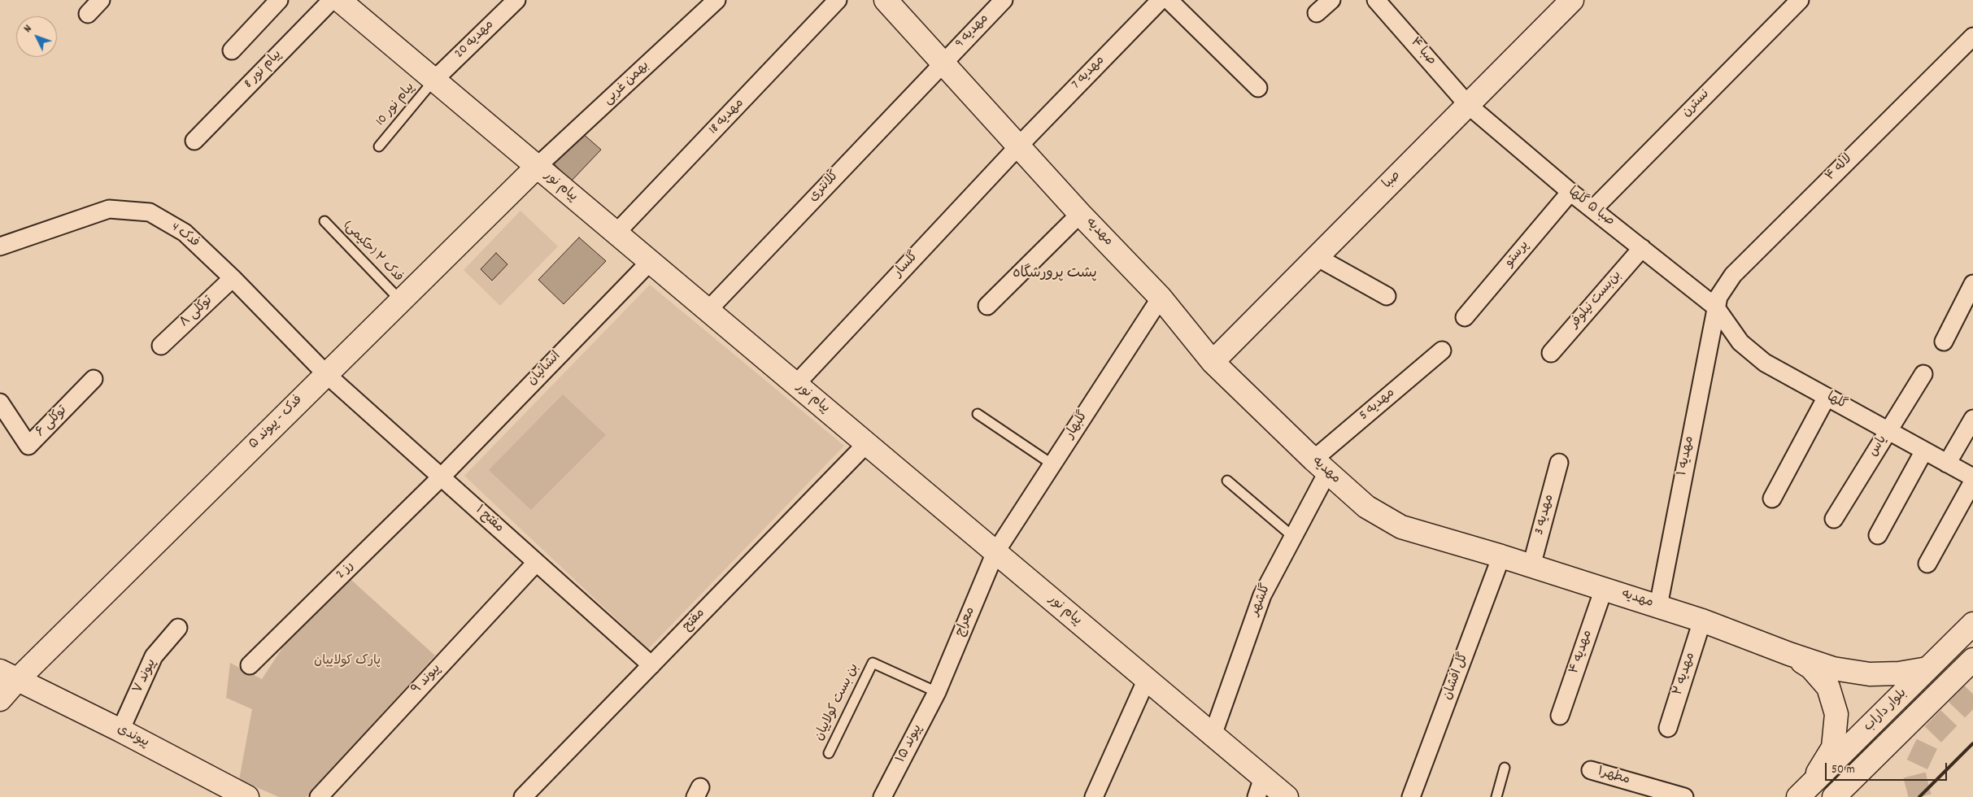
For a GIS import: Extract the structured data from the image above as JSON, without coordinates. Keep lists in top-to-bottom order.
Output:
{
  "streets": {
    "street": [
      "مهدیه 9",
      "مهدیه 20",
      "صبا ۴",
      "پیام نور 8",
      "مهدیه 7",
      "بهمن غربی",
      "نسترن",
      "مهدیه 18",
      "لاله ۴",
      "صبا",
      "پیام نور",
      "کلانتری",
      "صبا ۵ گلها",
      "مهدیه",
      "فدک 4",
      "پرستو",
      "گلسار",
      "بن‌بست نیلوفر",
      "توکلی ۸",
      "انشائیان",
      "گلها",
      "مهدیه 5",
      "توکلی ۶",
      "فدک - پیوند ۵",
      "گلبهار",
      "یاس",
      "مهدیه ۱",
      "مهدیه 3",
      "مفتح ۱",
      "رز 2",
      "گلشهر",
      "مفتح",
      "معراج",
      "مهدیه ۴",
      "مهدیه ۲",
      "پیوند ۷",
      "گل افشان",
      "پیوند ۹",
      "بلوار داراب",
      "پیوندی",
      "پیوند ۱۵",
      "مطهر۱"
    ],
    "lane": ["پیام نور 10", "فدک ۲ (حکیمی)", "بن بست کولاییان"]
  },
  "crossings": [
    ["مهدیه 9", "کلانتری"],
    ["مهدیه 9", "مهدیه"],
    ["مهدیه 20", "پیام نور 10"],
    ["مهدیه 20", "پیام نور"],
    ["صبا ۴", "صبا"],
    ["صبا ۴", "صبا ۵ گلها"],
    ["پیام نور 8", "پیام نور"],
    ["مهدیه 7", "مهدیه"],
    ["مهدیه 7", "گلسار"],
    ["بهمن غربی", "پیام نور"],
    ["بهمن غربی", "فدک - پیوند ۵"],
    ["نسترن", "صبا ۵ گلها"],
    ["پیام نور 10", "پیام نور"],
    ["مهدیه 18", "پیام نور"],
    ["لاله ۴", "صبا ۵ گلها"],
    ["لاله ۴", "گلها"],
    ["لاله ۴", "مهدیه ۱"],
    ["صبا", "صبا ۵ گلها"],
    ["صبا", "مهدیه"],
    ["پیام نور", "کلانتری"],
    ["پیام نور", "گلسار"],
    ["پیام نور", "انشائیان"],
    ["پیام نور", "فدک - پیوند ۵"],
    ["پیام نور", "گلبهار"],
    ["پیام نور", "گلشهر"],
    ["پیام نور", "مفتح"],
    ["پیام نور", "معراج"],
    ["کلانتری", "مهدیه"],
    ["صبا ۵ گلها", "پرستو"],
    ["صبا ۵ گلها", "بن‌بست نیلوفر"],
    ["صبا ۵ گلها", "گلها"],
    ["صبا ۵ گلها", "مهدیه ۱"],
    ["مهدیه", "گلسار"],
    ["مهدیه", "مهدیه 5"],
    ["مهدیه", "گلبهار"],
    ["مهدیه", "مهدیه ۱"],
    ["مهدیه", "مهدیه 3"],
    ["مهدیه", "گلشهر"],
    ["مهدیه", "مهدیه ۴"],
    ["مهدیه", "مهدیه ۲"],
    ["مهدیه", "گل افشان"],
    ["مهدیه", "بلوار داراب"],
    ["فدک 4", "توکلی ۸"],
    ["فدک 4", "فدک - پیوند ۵"],
    ["فدک 4", "مفتح ۱"],
    ["فدک ۲ (حکیمی)", "فدک - پیوند ۵"],
    ["انشائیان", "مفتح ۱"],
    ["انشائیان", "رز 2"],
    ["گلها", "یاس"],
    ["گلها", "مهدیه ۱"],
    ["مهدیه 5", "گلشهر"],
    ["فدک - پیوند ۵", "مفتح ۱"],
    ["فدک - پیوند ۵", "پیوندی"],
    ["گلبهار", "معراج"],
    ["مفتح ۱", "رز 2"],
    ["مفتح ۱", "مفتح"],
    ["مفتح ۱", "پیوند ۹"],
    ["معراج", "بن بست کولاییان"],
    ["معراج", "پیوند ۱۵"],
    ["پیوند ۷", "پیوندی"],
    ["بن بست کولاییان", "پیوند ۱۵"]
  ],
  "districts": ["پشت پرورشگاه"],
  "parks": ["پارک کولاییان"],
  "scale_bar": "50 m",
  "north": "top left"
}
